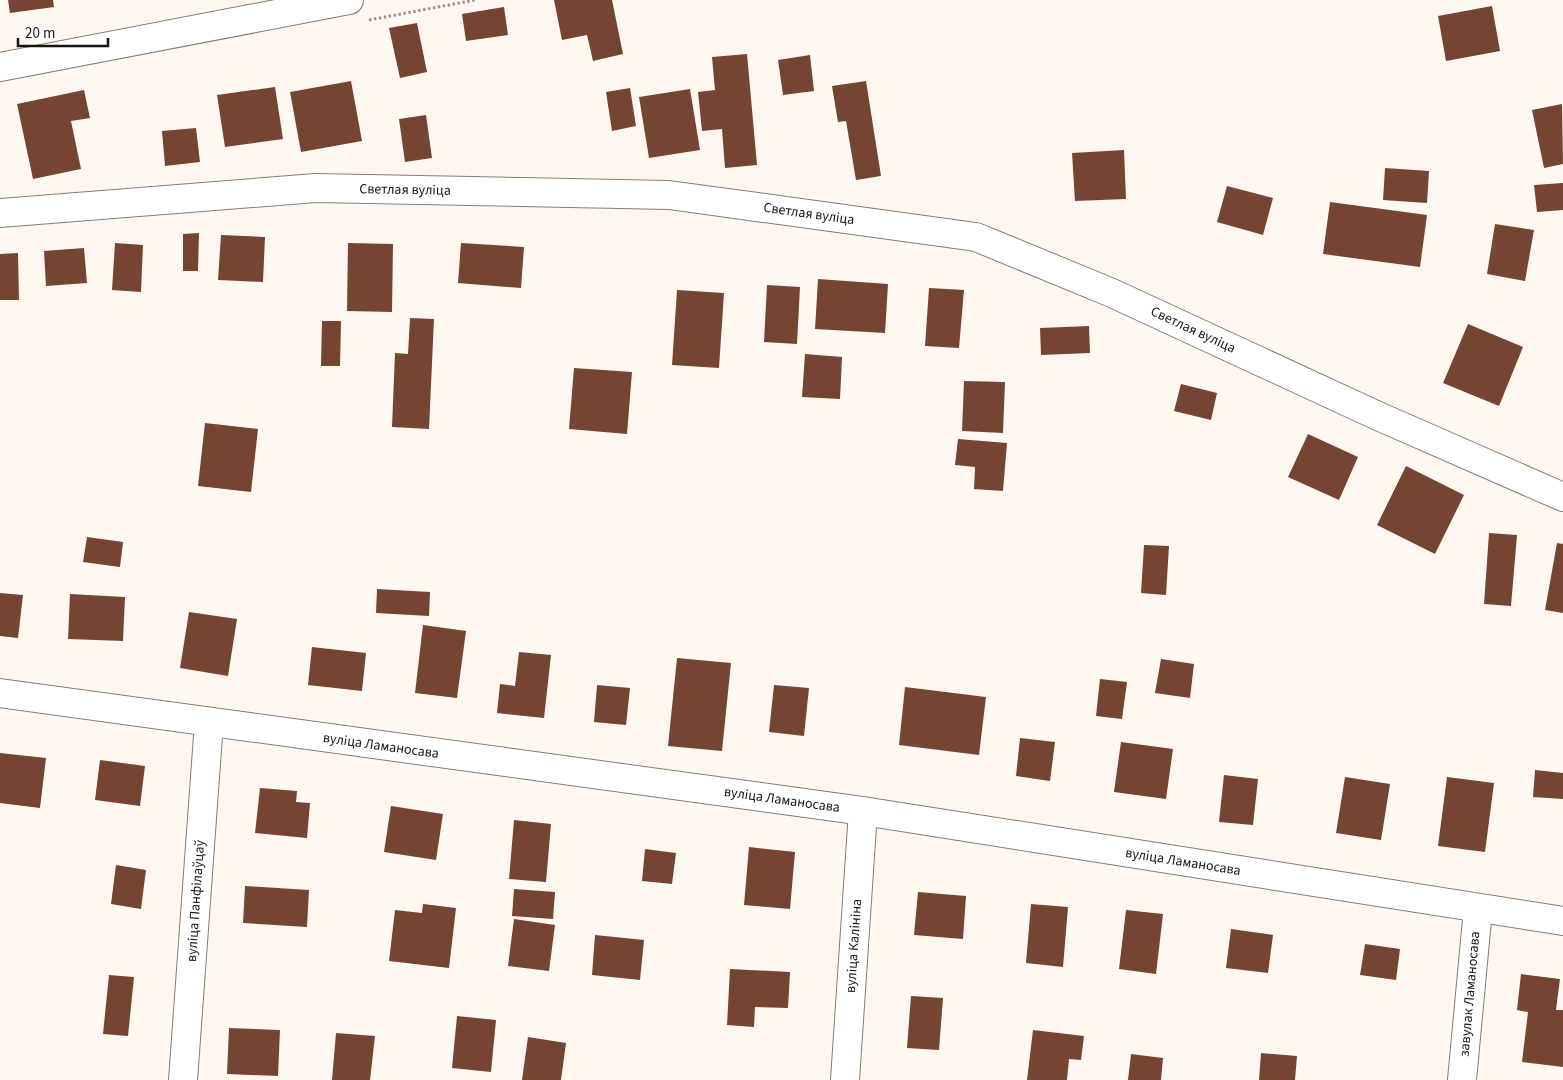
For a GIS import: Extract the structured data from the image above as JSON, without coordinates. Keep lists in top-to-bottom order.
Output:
{
  "streets": {
    "street": [
      "Светлая вуліца",
      "вуліца Ламаносава",
      "вуліца Панфілаўцаў",
      "вуліца Калініна",
      "завулак Ламаносава"
    ]
  },
  "crossings": [
    ["вуліца Ламаносава", "вуліца Панфілаўцаў"],
    ["вуліца Ламаносава", "вуліца Калініна"],
    ["вуліца Ламаносава", "завулак Ламаносава"]
  ],
  "scale_bar": "20 m"
}
